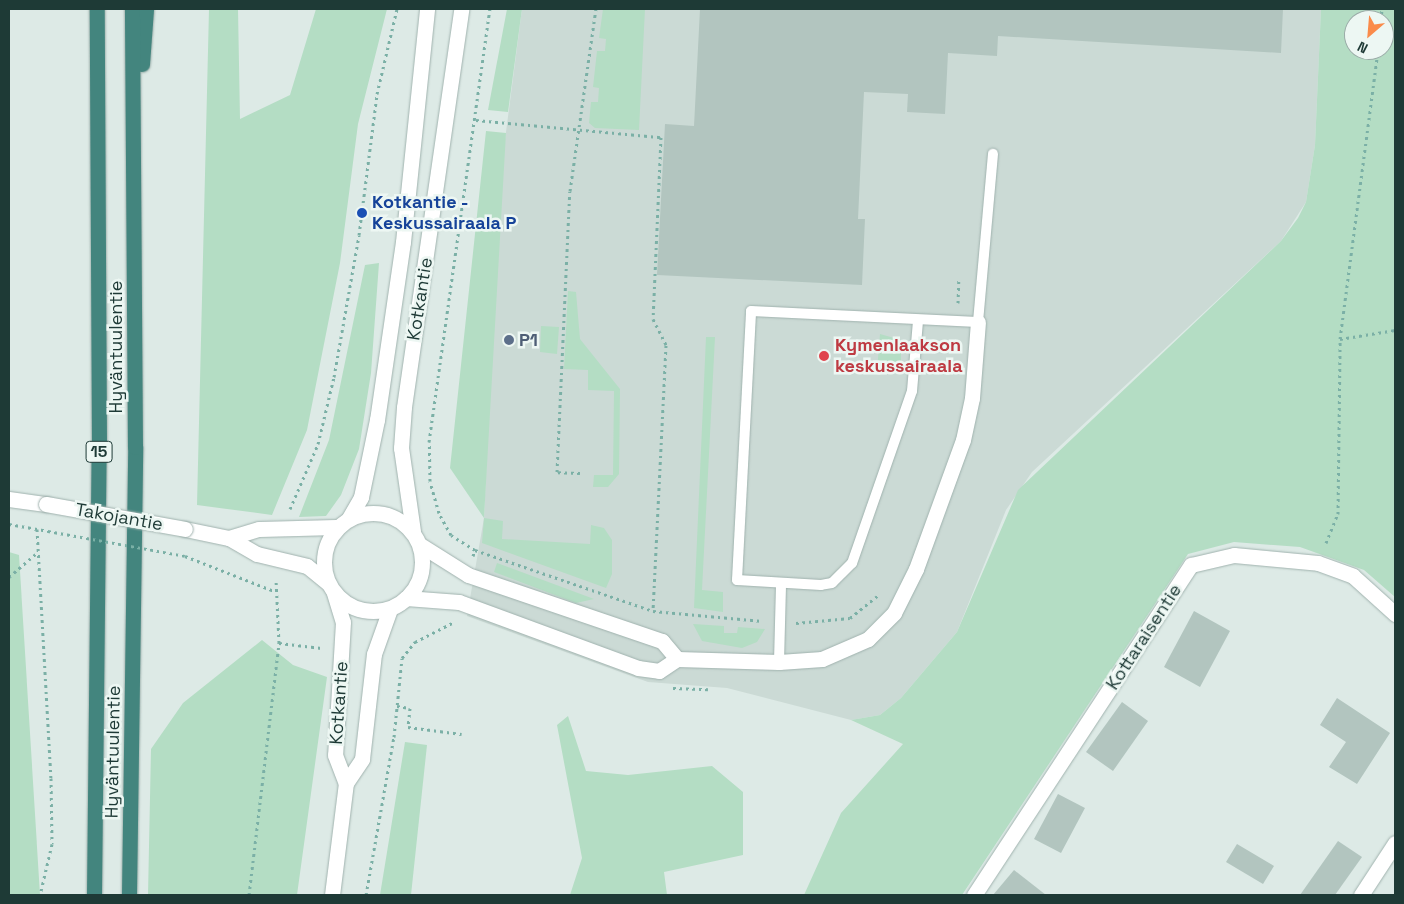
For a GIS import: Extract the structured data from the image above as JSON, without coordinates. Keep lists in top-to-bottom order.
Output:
{
  "streets": {
    "highway": ["Hyväntuulentie", "15"],
    "street": ["Kotkantie", "Takojantie", "Kottaraisentie"]
  },
  "crossings": [
    ["Kotkantie", "Takojantie"]
  ],
  "places": ["Kotkantie - Keskussairaala P", "P1", "Kymenlaakson keskussairaala"],
  "north": "bottom left"
}
